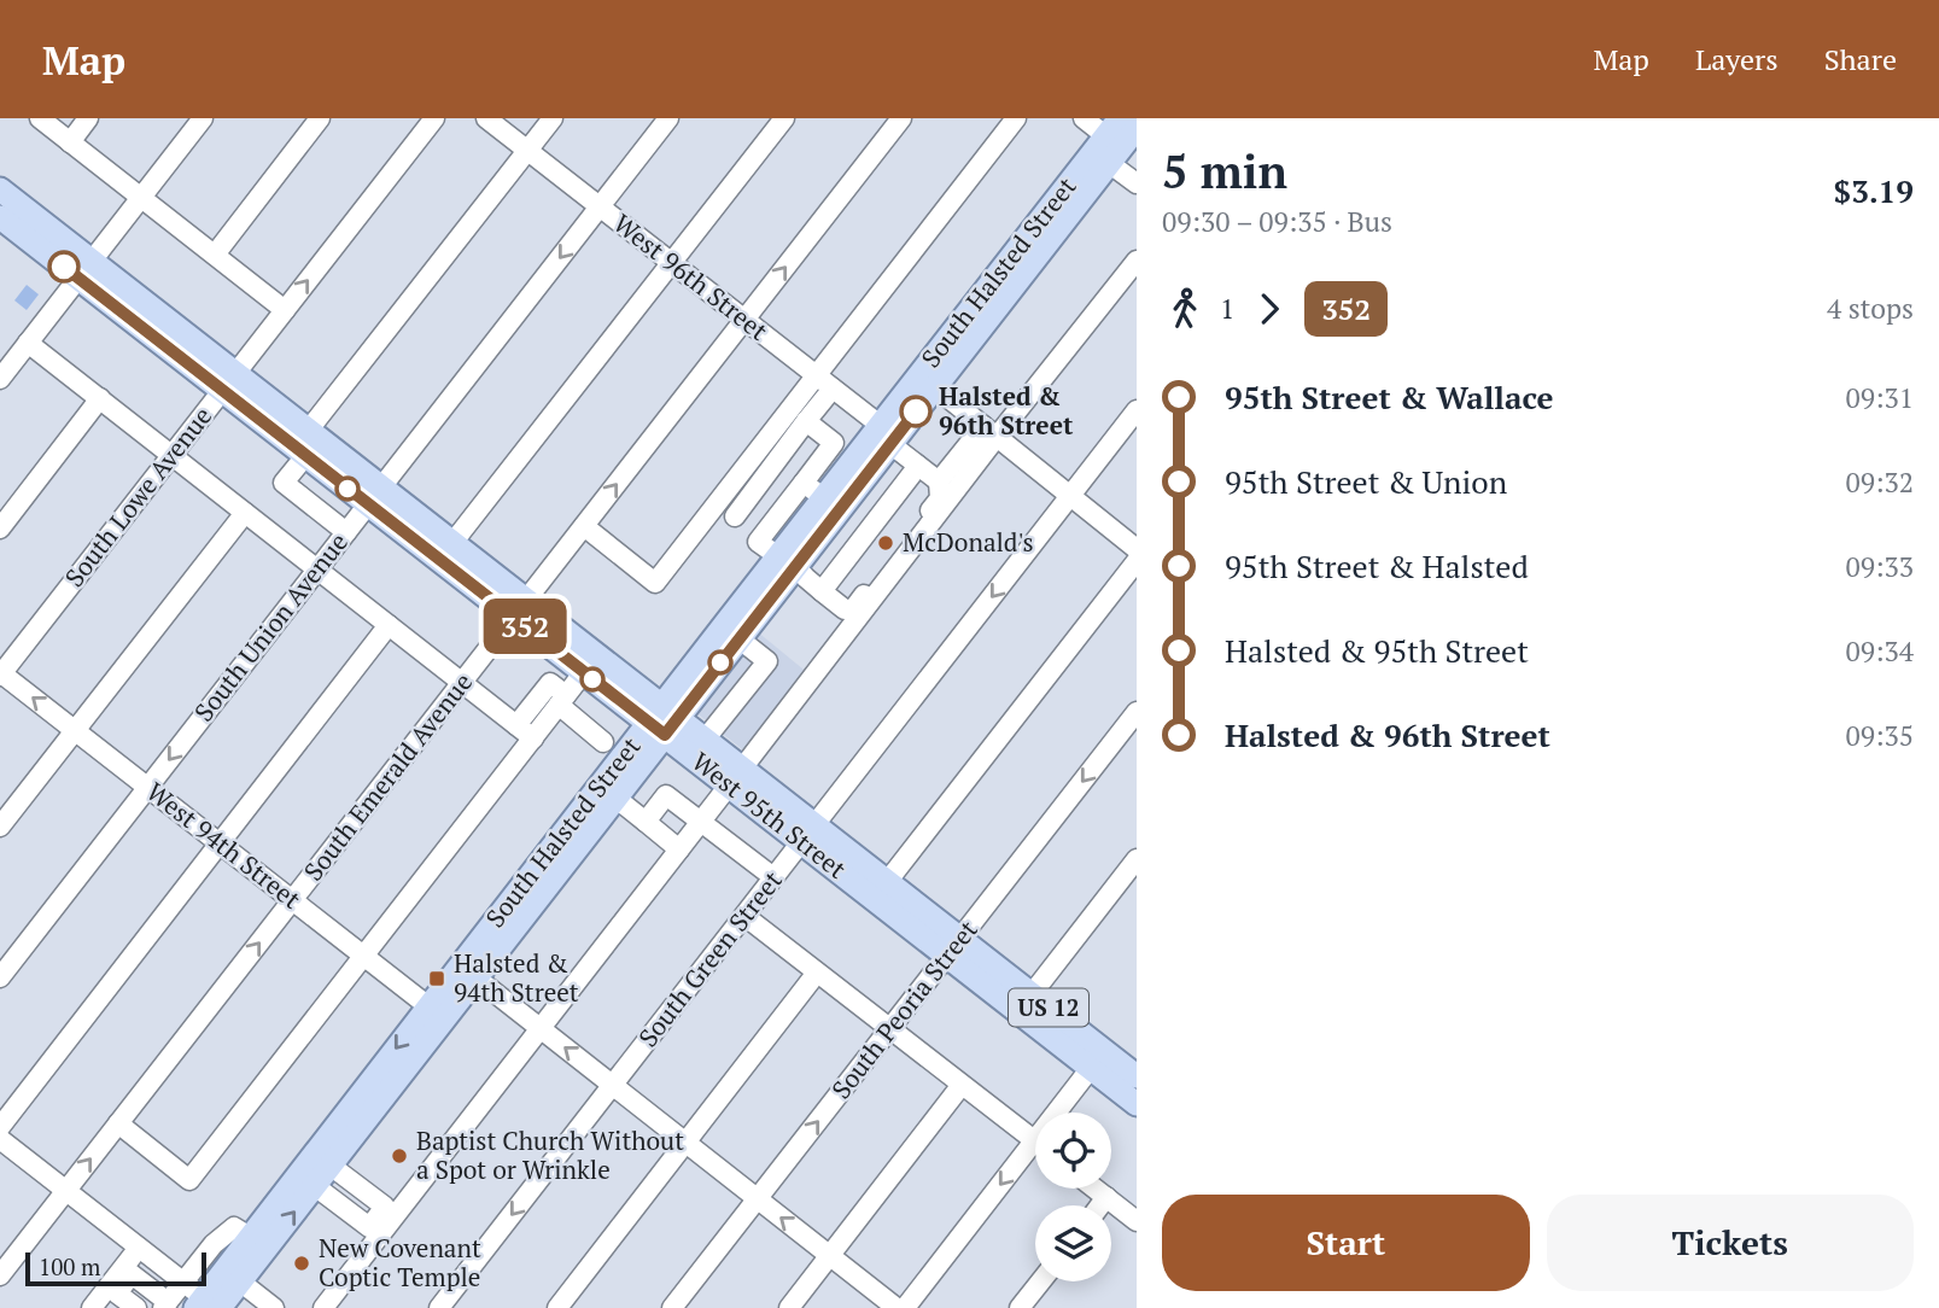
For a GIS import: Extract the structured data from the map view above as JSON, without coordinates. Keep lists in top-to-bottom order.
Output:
{
  "streets": {
    "main road": ["South Halsted Street", "West 95th Street", "US 12"],
    "street": [
      "West 96th Street",
      "South Lowe Avenue",
      "South Union Avenue",
      "South Emerald Avenue",
      "West 94th Street",
      "South Green Street",
      "South Peoria Street"
    ]
  },
  "crossings": [
    ["South Halsted Street", "West 96th Street"],
    ["South Halsted Street", "West 95th Street"],
    ["South Halsted Street", "West 94th Street"],
    ["West 96th Street", "South Union Avenue"],
    ["West 96th Street", "South Emerald Avenue"],
    ["South Lowe Avenue", "West 95th Street"],
    ["South Lowe Avenue", "West 94th Street"],
    ["South Union Avenue", "West 95th Street"],
    ["South Union Avenue", "West 94th Street"],
    ["South Emerald Avenue", "West 95th Street"],
    ["South Emerald Avenue", "West 94th Street"],
    ["West 95th Street", "South Green Street"],
    ["West 95th Street", "South Peoria Street"]
  ],
  "places": {
    "other": [
      "Halsted & 96th Street",
      "McDonald's",
      "Baptist Church Without a Spot or Wrinkle",
      "New Covenant Coptic Temple"
    ],
    "transit": ["Halsted & 94th Street"]
  },
  "lines": ["bus line 352"],
  "scale_bar": "100 m",
  "page": {
    "header": "Map",
    "nav": ["Map", "Layers", "Share"],
    "on_map": "352",
    "heading": ["5 min", "09:30 – 09:35 · Bus", "$3.19"],
    "legs": ["1", "352", "4 stops"],
    "list": [
      {
        "name": "95th Street & Wallace",
        "value": "09:31"
      },
      {
        "name": "95th Street & Union",
        "value": "09:32"
      },
      {
        "name": "95th Street & Halsted",
        "value": "09:33"
      },
      {
        "name": "Halsted & 95th Street",
        "value": "09:34"
      },
      {
        "name": "Halsted & 96th Street",
        "value": "09:35"
      }
    ],
    "buttons": ["Start", "Tickets"],
    "scale": "100 m"
  }
}
